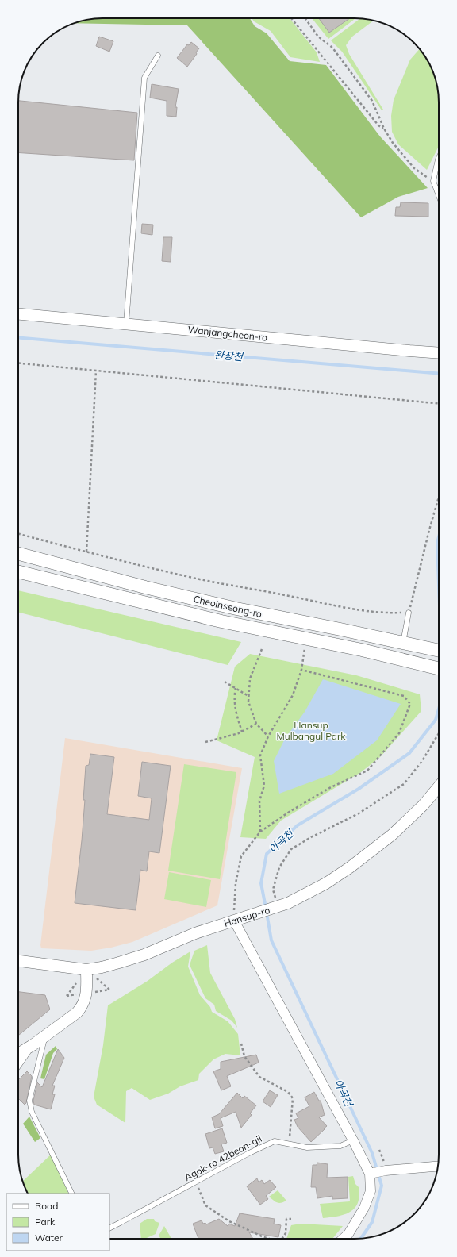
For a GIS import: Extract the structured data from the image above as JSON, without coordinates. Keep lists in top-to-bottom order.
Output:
{
  "streets": {
    "main road": ["Cheoinseong-ro"],
    "street": ["Wanjangcheon-ro", "Hansup-ro"],
    "lane": ["Agok-ro 42beon-gil"]
  },
  "water": ["완장천", "아곡천"],
  "parks": ["Hansup Mulbangul Park"],
  "legend": ["Road", "Park", "Water"]
}
